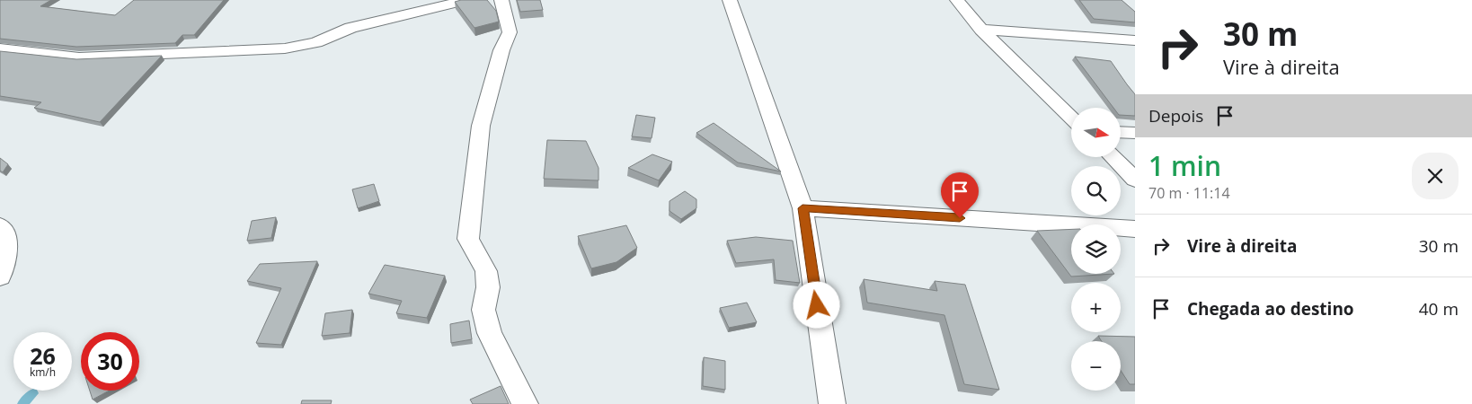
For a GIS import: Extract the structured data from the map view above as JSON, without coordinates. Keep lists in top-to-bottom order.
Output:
{
  "north": "right",
  "page": {
    "turn": ["30 m", "Vire à direita"],
    "then": "Depois",
    "map_buttons": ["+", "−"],
    "heading": ["1 min", "70 m · 11:14"],
    "list": [
      {
        "name": "Vire à direita",
        "value": "30 m"
      },
      {
        "name": "Chegada ao destino",
        "value": "40 m"
      }
    ],
    "speed": "26 km/h",
    "limit": "30"
  }
}
